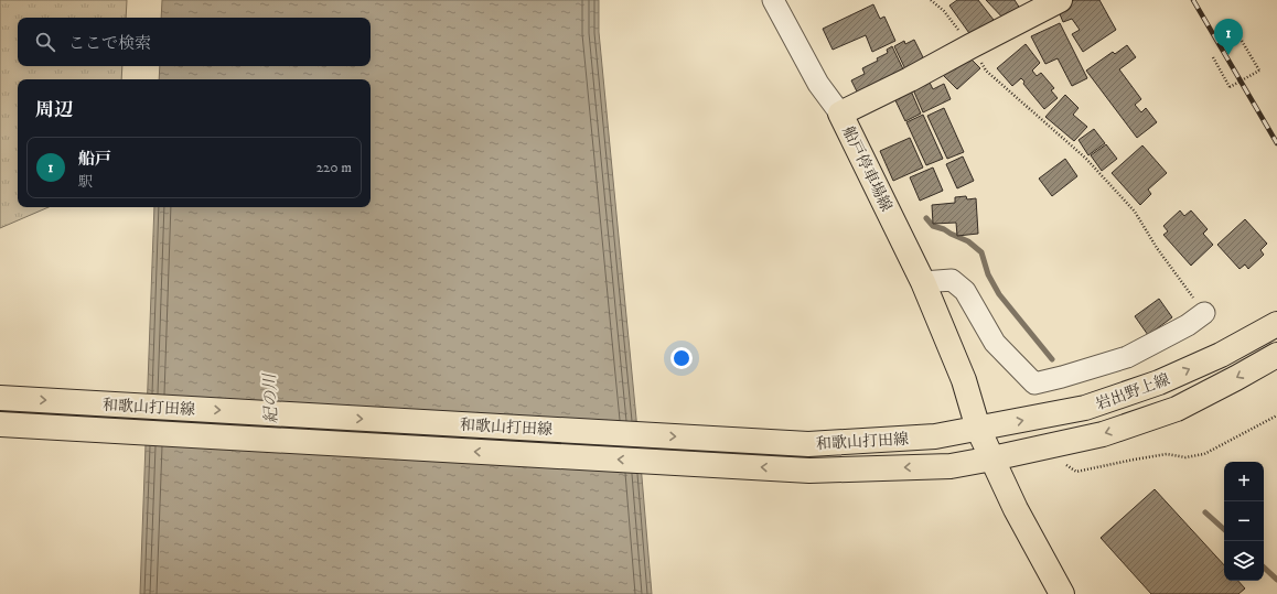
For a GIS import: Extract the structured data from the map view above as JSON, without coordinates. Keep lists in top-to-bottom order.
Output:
{
  "streets": {
    "main road": ["船戸停車場線", "岩出野上線", "和歌山打田線"]
  },
  "crossings": [
    ["船戸停車場線", "岩出野上線"],
    ["船戸停車場線", "和歌山打田線"],
    ["岩出野上線", "和歌山打田線"]
  ],
  "water": ["紀の川"],
  "page": {
    "search": "ここで検索",
    "pins": "1",
    "heading": "周辺",
    "list": [
      {
        "mark": "1",
        "name": "船戸",
        "note": "駅",
        "value": "220 m"
      }
    ],
    "map_buttons": ["+", "−"]
  }
}
